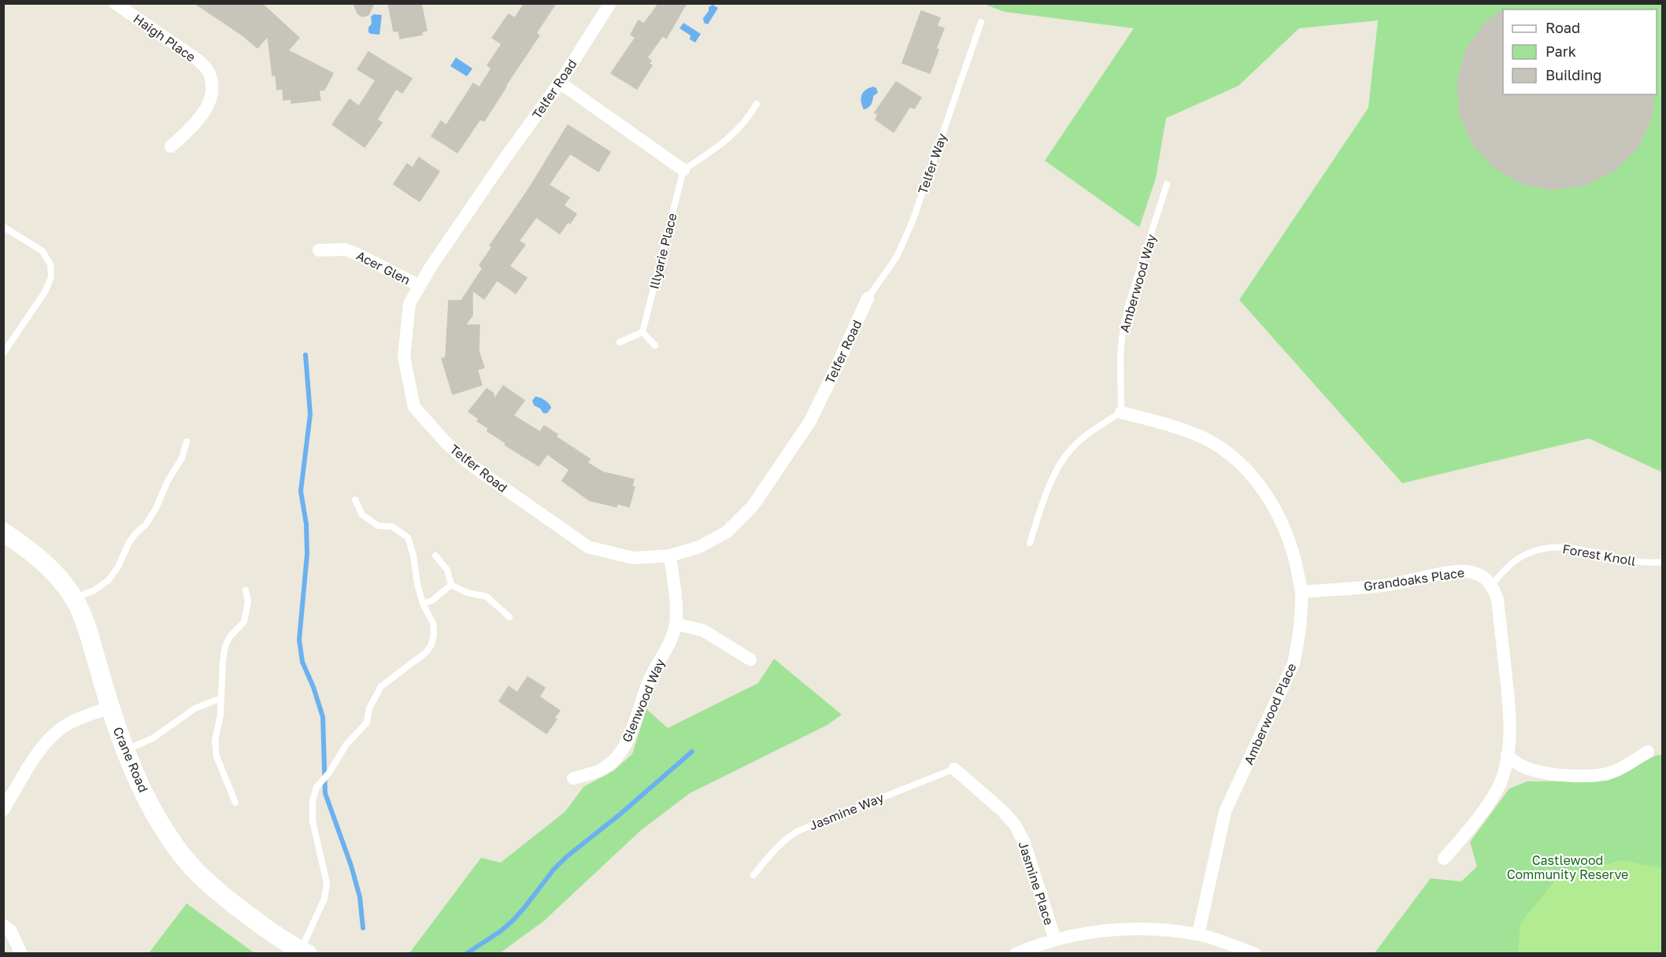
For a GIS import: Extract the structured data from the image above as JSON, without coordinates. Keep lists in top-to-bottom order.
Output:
{
  "streets": {
    "street": [
      "Haigh Place",
      "Telfer Road",
      "Acer Glen",
      "Grandoaks Place",
      "Glenwood Way",
      "Amberwood Place",
      "Crane Road",
      "Jasmine Place"
    ],
    "lane": [
      "Telfer Way",
      "Illyarie Place",
      "Amberwood Way",
      "Forest Knoll",
      "Jasmine Way"
    ]
  },
  "crossings": [
    ["Telfer Road", "Telfer Way"],
    ["Telfer Road", "Acer Glen"],
    ["Telfer Road", "Glenwood Way"],
    ["Amberwood Way", "Amberwood Place"],
    ["Forest Knoll", "Grandoaks Place"],
    ["Grandoaks Place", "Amberwood Place"],
    ["Jasmine Way", "Jasmine Place"]
  ],
  "parks": ["Castlewood Community Reserve"],
  "legend": ["Road", "Park", "Building"]
}
